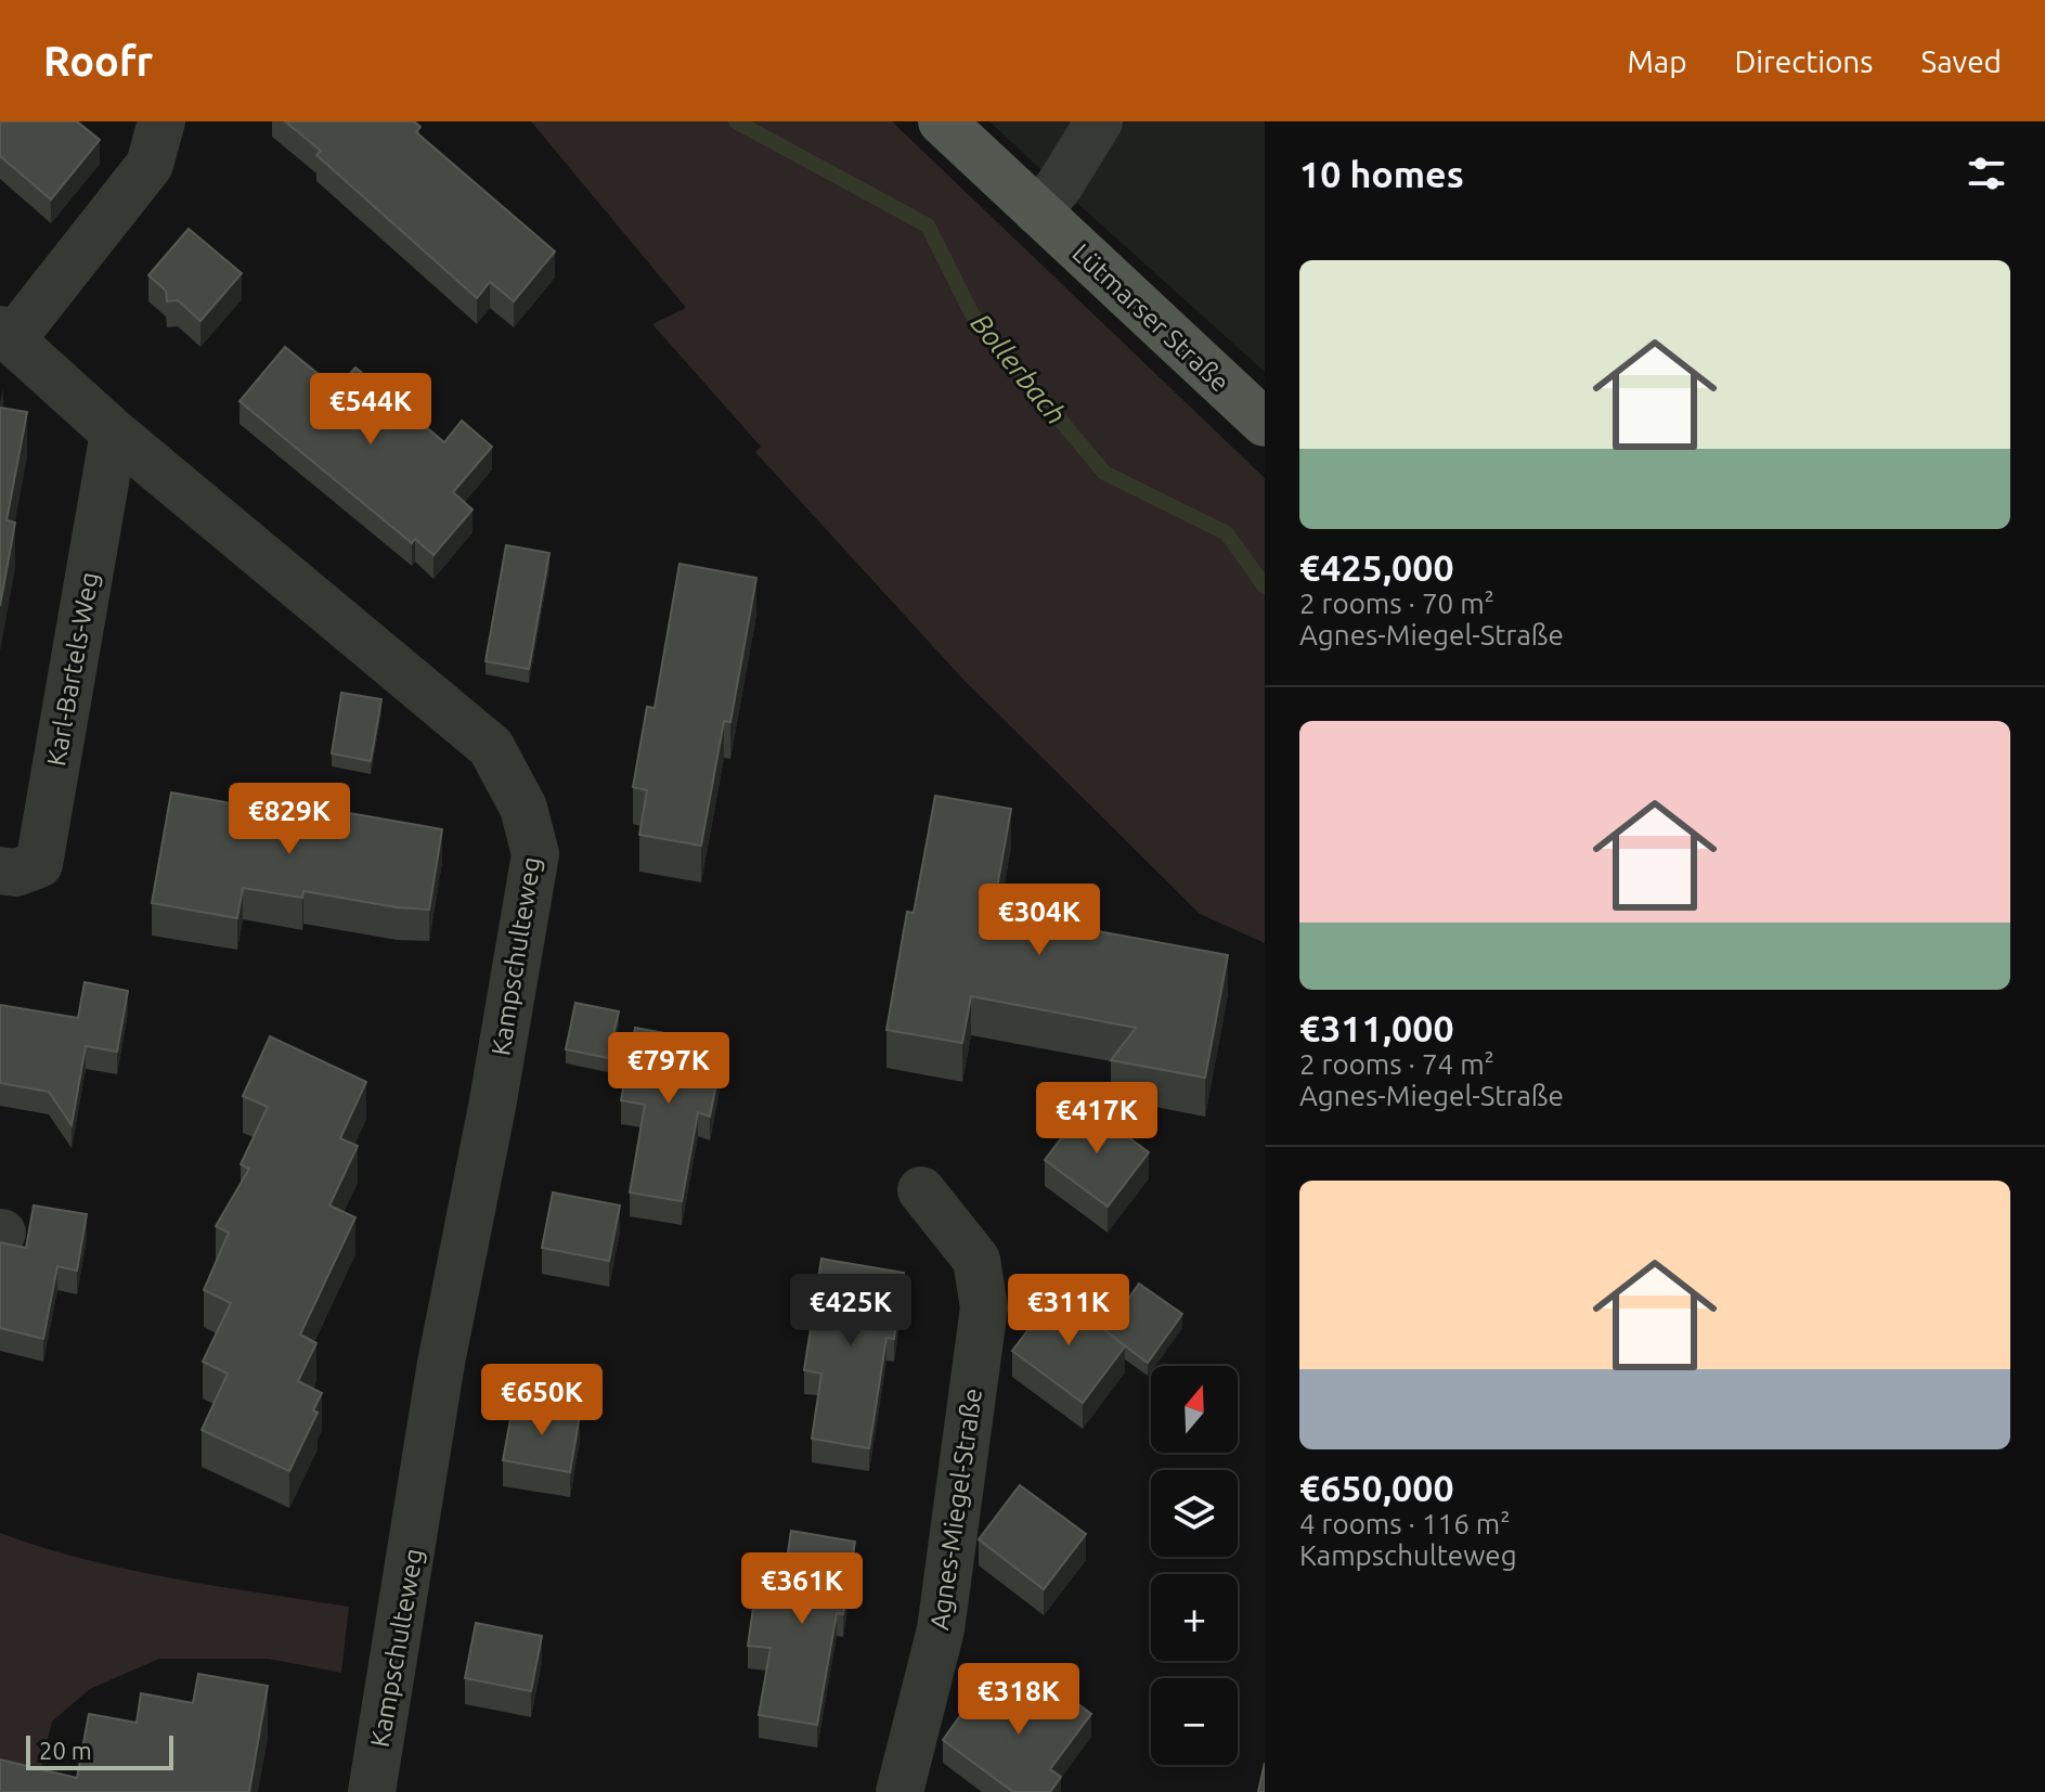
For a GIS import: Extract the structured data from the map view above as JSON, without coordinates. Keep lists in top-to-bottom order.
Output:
{
  "streets": {
    "main road": ["Lütmarser Straße"],
    "street": ["Karl-Bartels-Weg", "Kampschulteweg", "Agnes-Miegel-Straße"]
  },
  "crossings": [
    ["Karl-Bartels-Weg", "Kampschulteweg"]
  ],
  "water": ["Bollerbach"],
  "scale_bar": "20 m",
  "north": "top",
  "page": {
    "header": "Roofr",
    "nav": ["Map", "Directions", "Saved"],
    "heading": "10 homes",
    "list": [
      {
        "name": "€425,000",
        "note": "2 rooms · 70 m² · Agnes-Miegel-Straße"
      },
      {
        "name": "€311,000",
        "note": "2 rooms · 74 m² · Agnes-Miegel-Straße"
      },
      {
        "name": "€650,000",
        "note": "4 rooms · 116 m² · Kampschulteweg"
      }
    ],
    "price": [
      "€544K",
      "€829K",
      "€304K",
      "€797K",
      "€417K",
      "€425K",
      "€311K",
      "€650K",
      "€361K",
      "€318K"
    ],
    "map_buttons": ["+", "−"],
    "scale": "20 m"
  }
}
